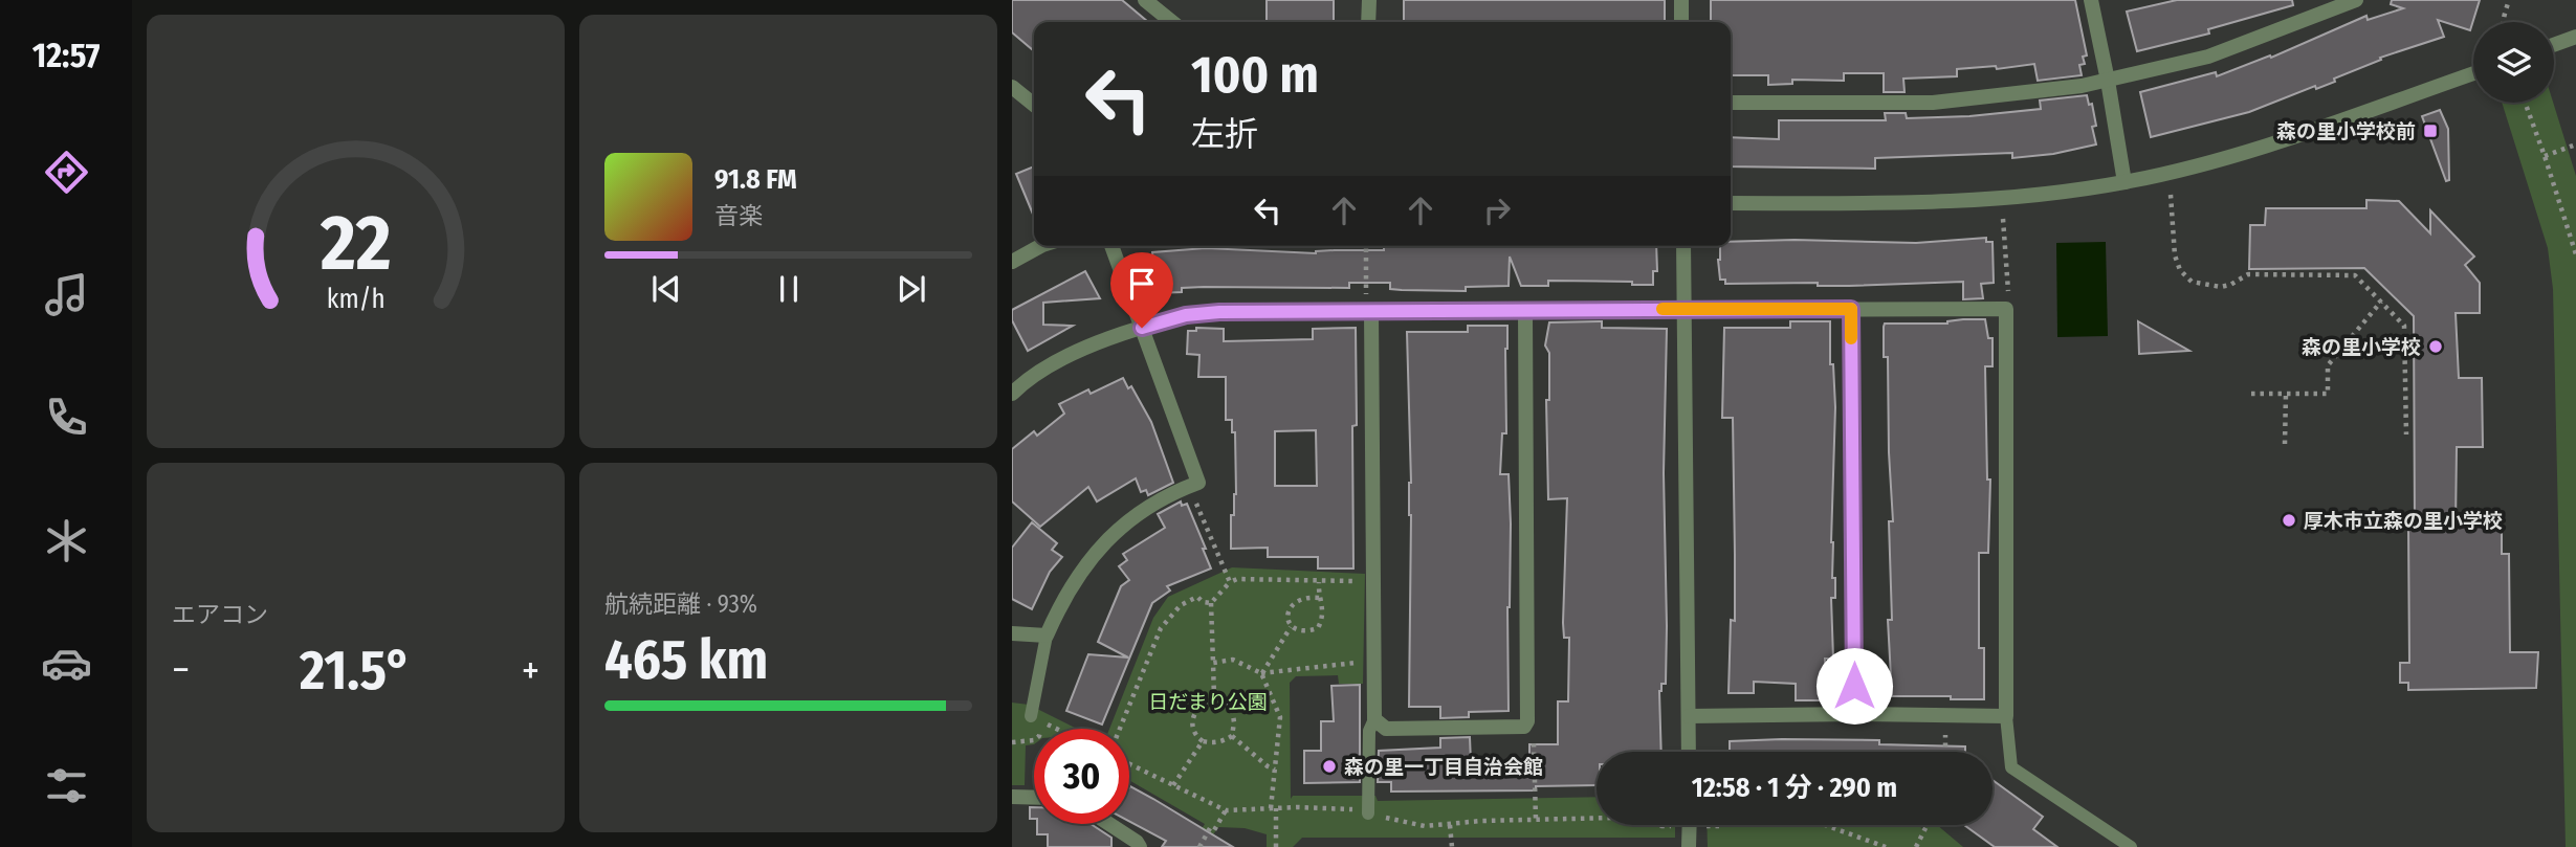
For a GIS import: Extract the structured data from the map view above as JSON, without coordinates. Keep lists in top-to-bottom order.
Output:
{
  "parks": ["日だまり公園"],
  "places": {
    "transit": ["森の里小学校前"],
    "other": ["森の里小学校", "厚木市立森の里小学校", "森の里一丁目自治会館"]
  },
  "page": {
    "tabs": "12:57",
    "turn": ["100 m", "左折"],
    "song": ["91.8 FM", "音楽"],
    "tile": [
      "エアコン",
      ["航続距離 · 93%", "465 km"]
    ],
    "heat": ["−", "21.5°", "+"],
    "limit": "30",
    "trip": "12:58 · 1 分 · 290 m",
    "gauge": ["22", "km/h"]
  }
}
